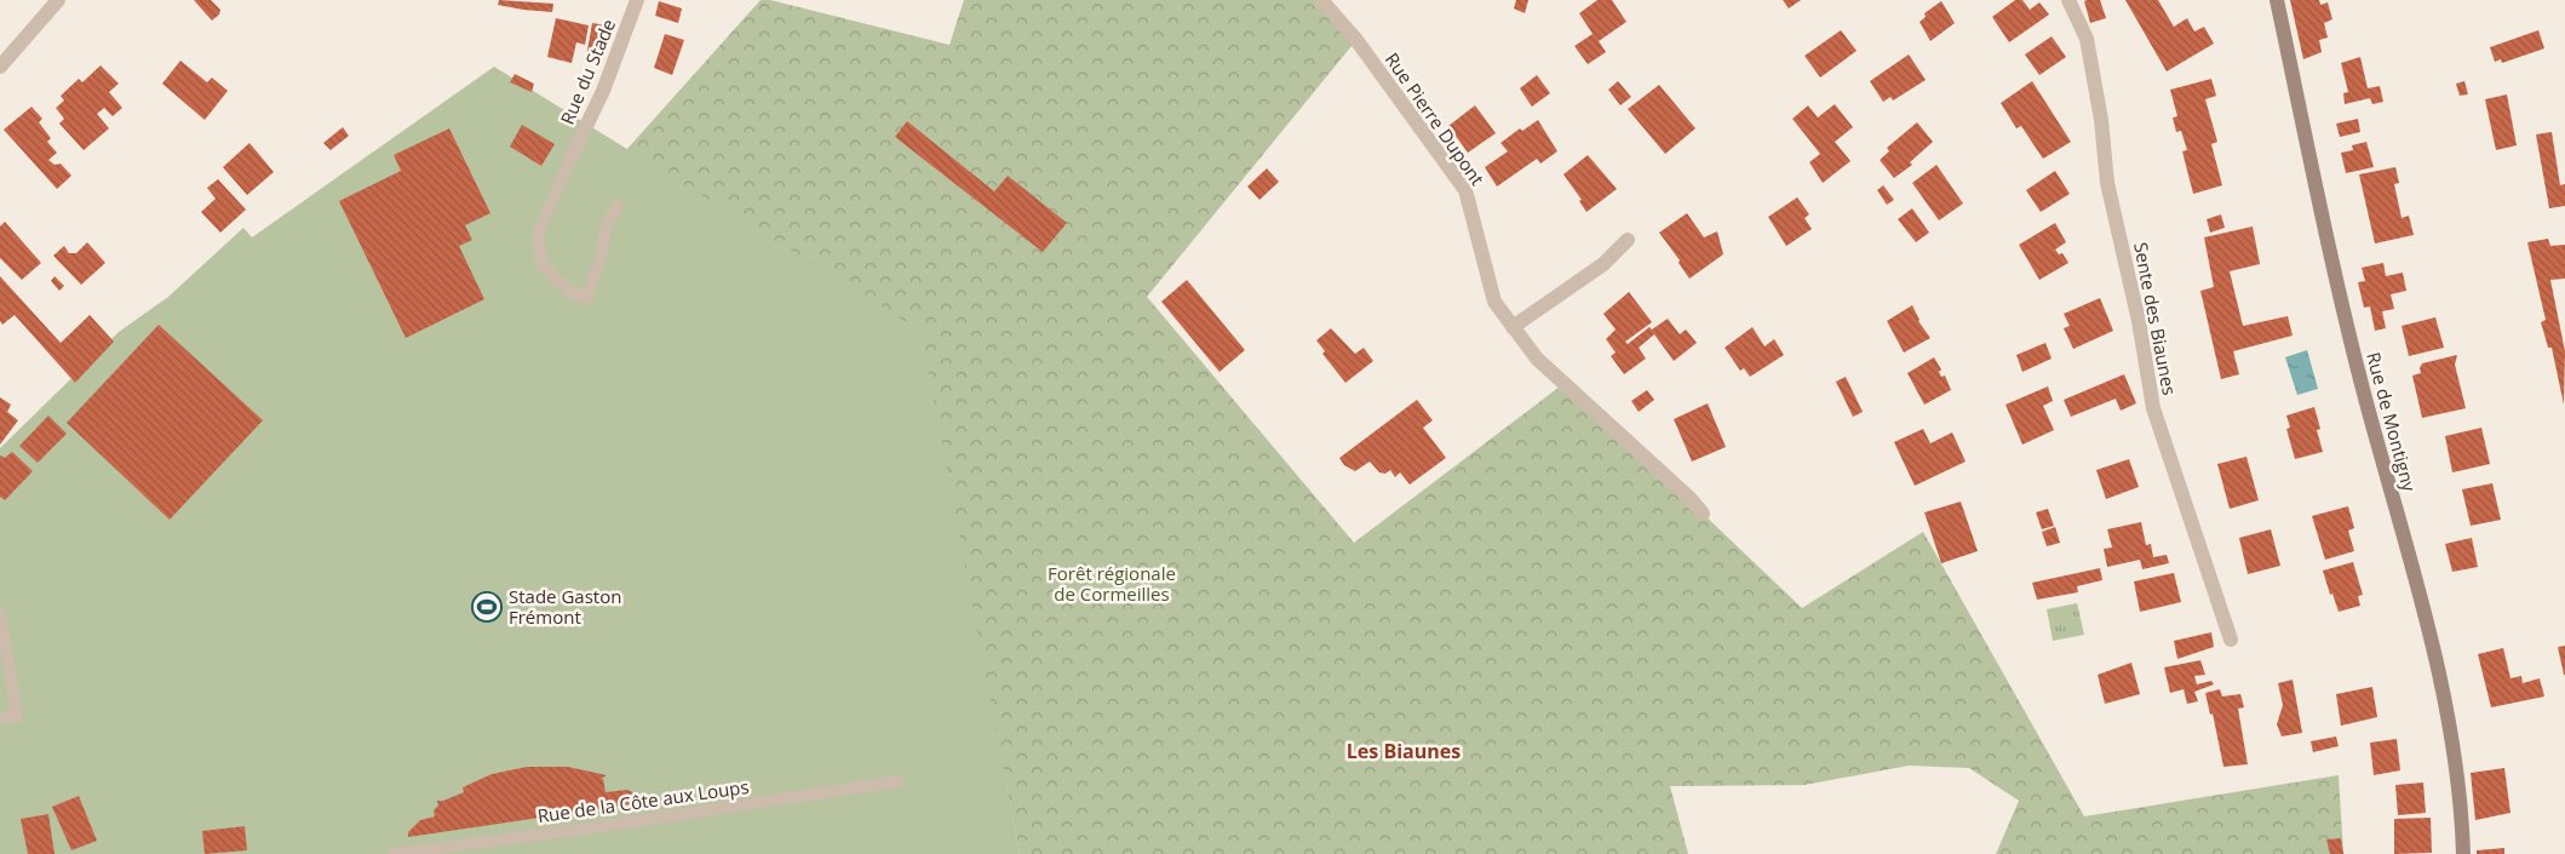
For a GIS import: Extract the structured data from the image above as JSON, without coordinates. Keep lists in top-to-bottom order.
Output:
{
  "streets": {
    "street": [
      "Rue du Stade",
      "Rue Pierre Dupont",
      "Sente des Biaunes",
      "Rue de Montigny"
    ],
    "lane": ["Rue de la Côte aux Loups"]
  },
  "districts": ["Les Biaunes"],
  "parks": ["Forêt régionale de Cormeilles"],
  "places": {
    "sports": ["Stade Gaston Frémont"]
  }
}
